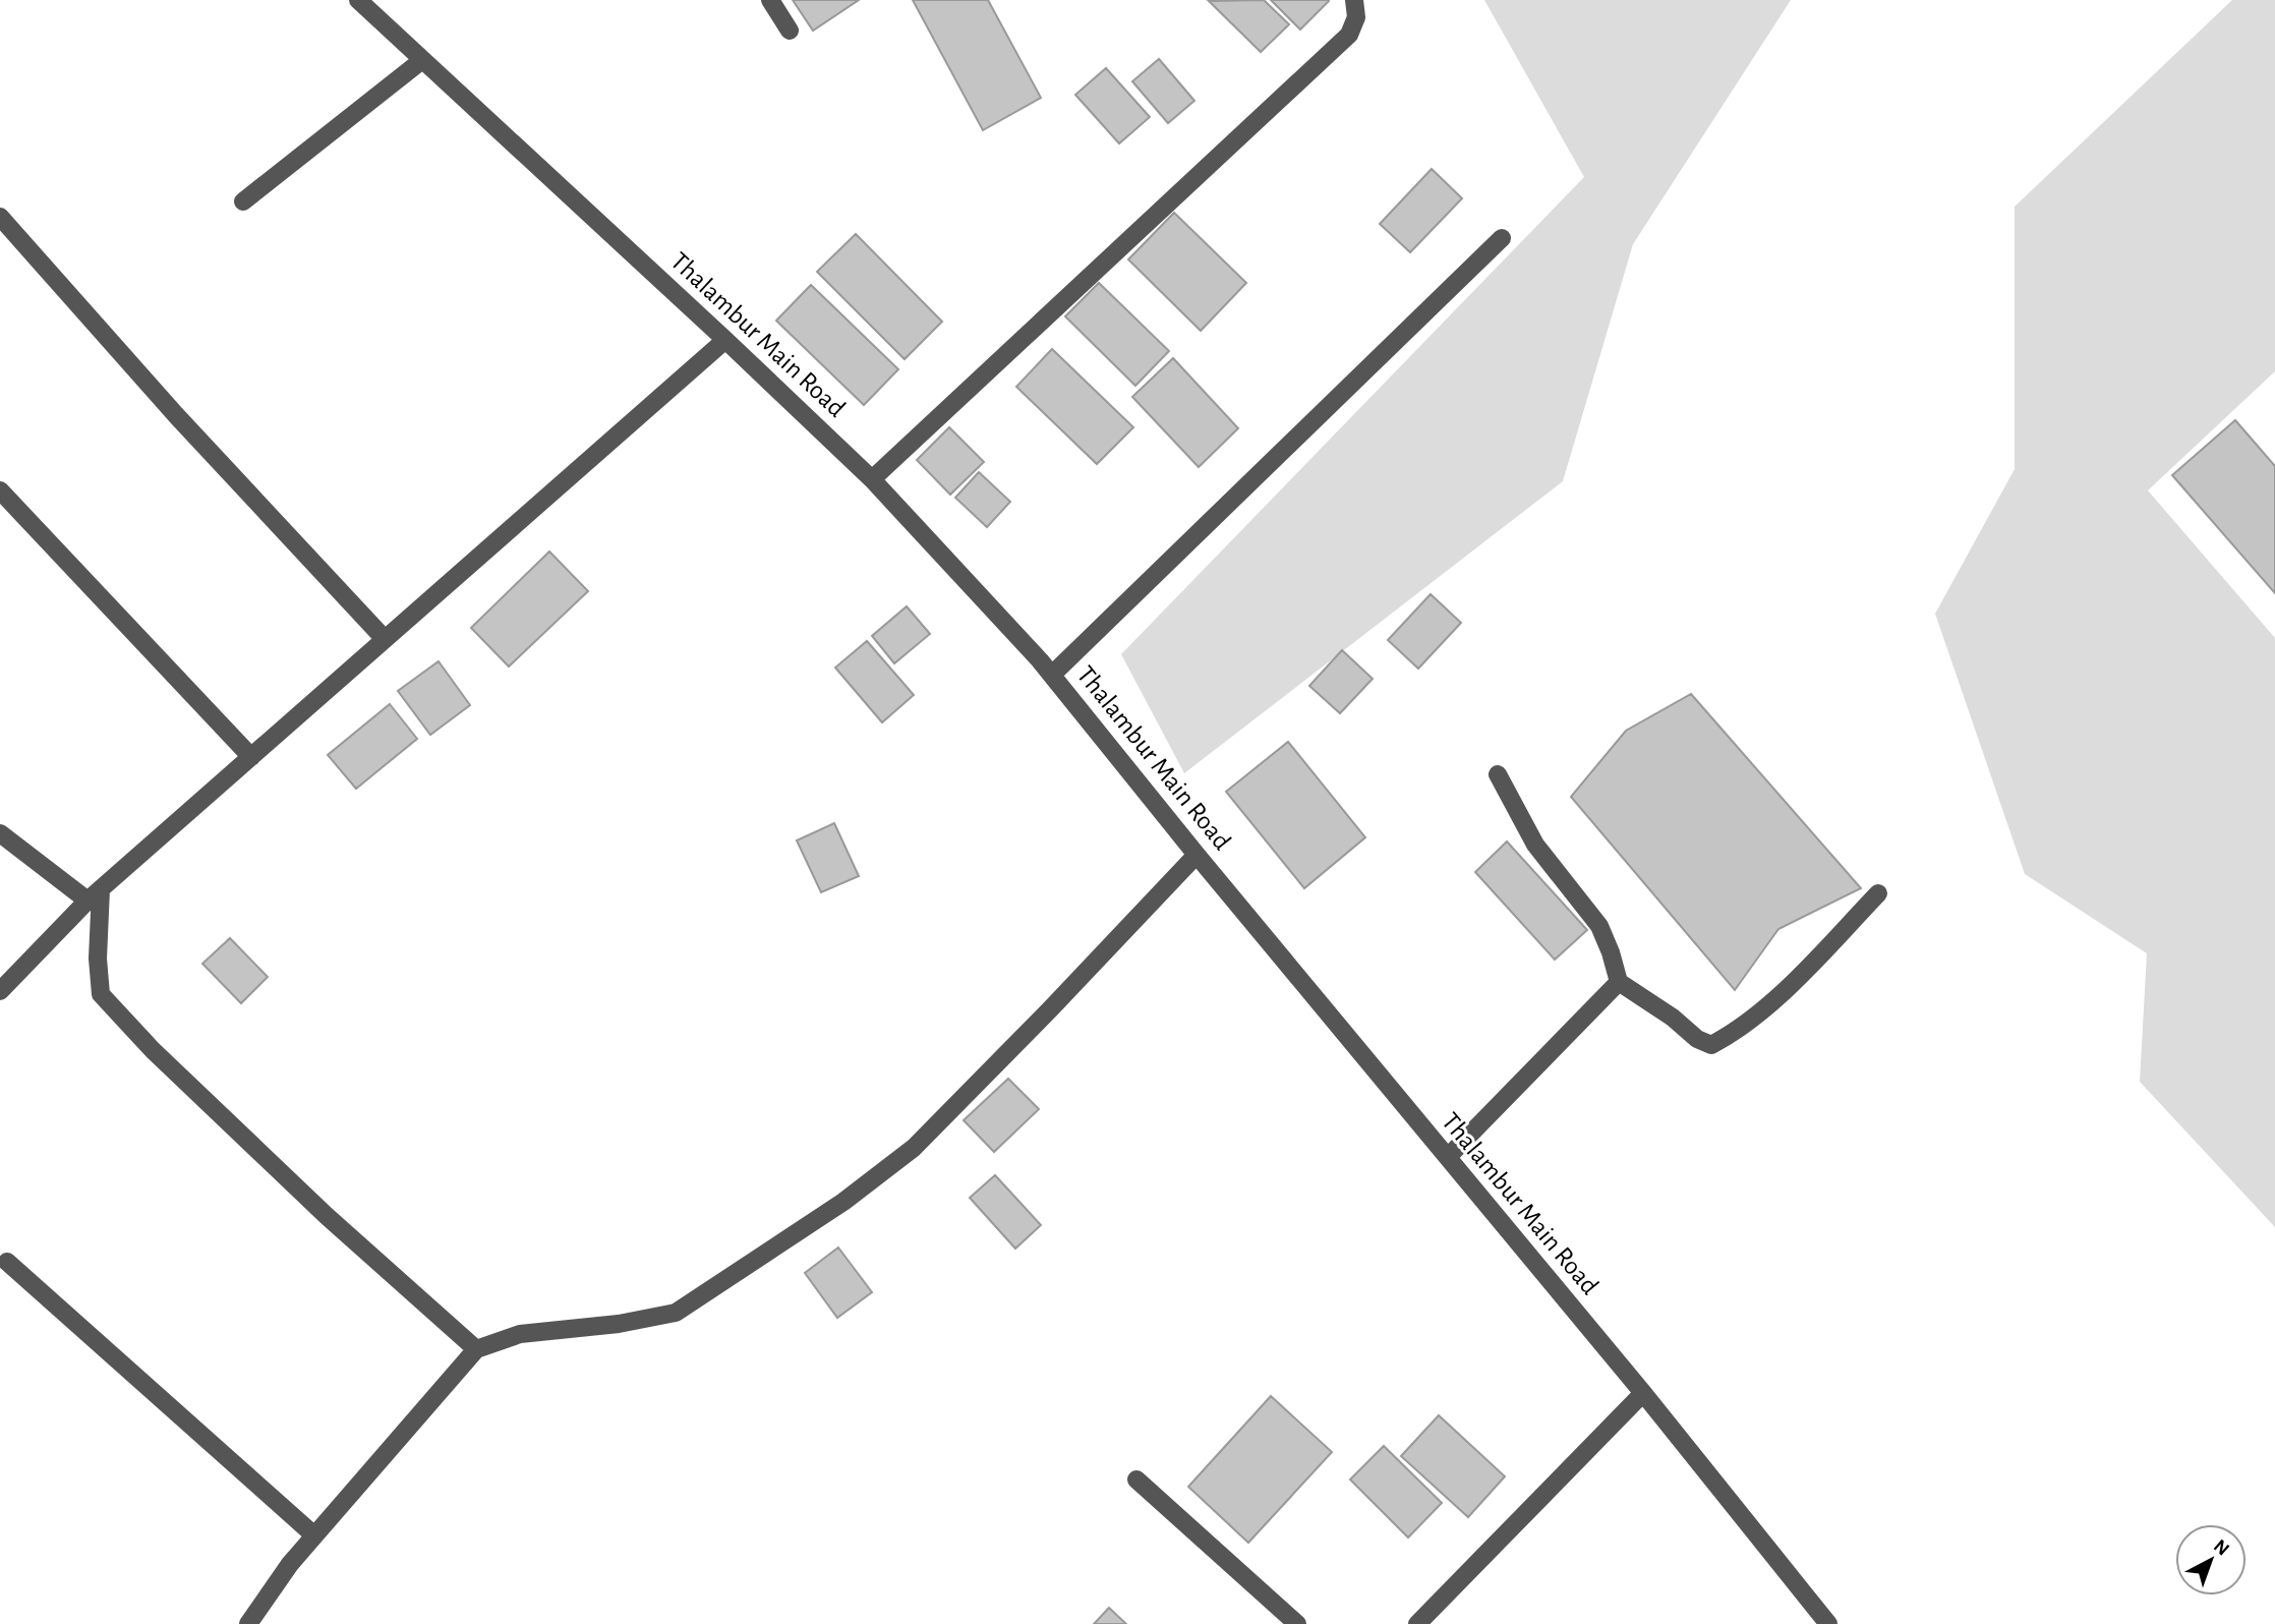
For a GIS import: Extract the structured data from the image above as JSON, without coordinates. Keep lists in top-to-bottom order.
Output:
{
  "streets": {
    "street": ["Thalambur Main Road"]
  },
  "north": "top right"
}
